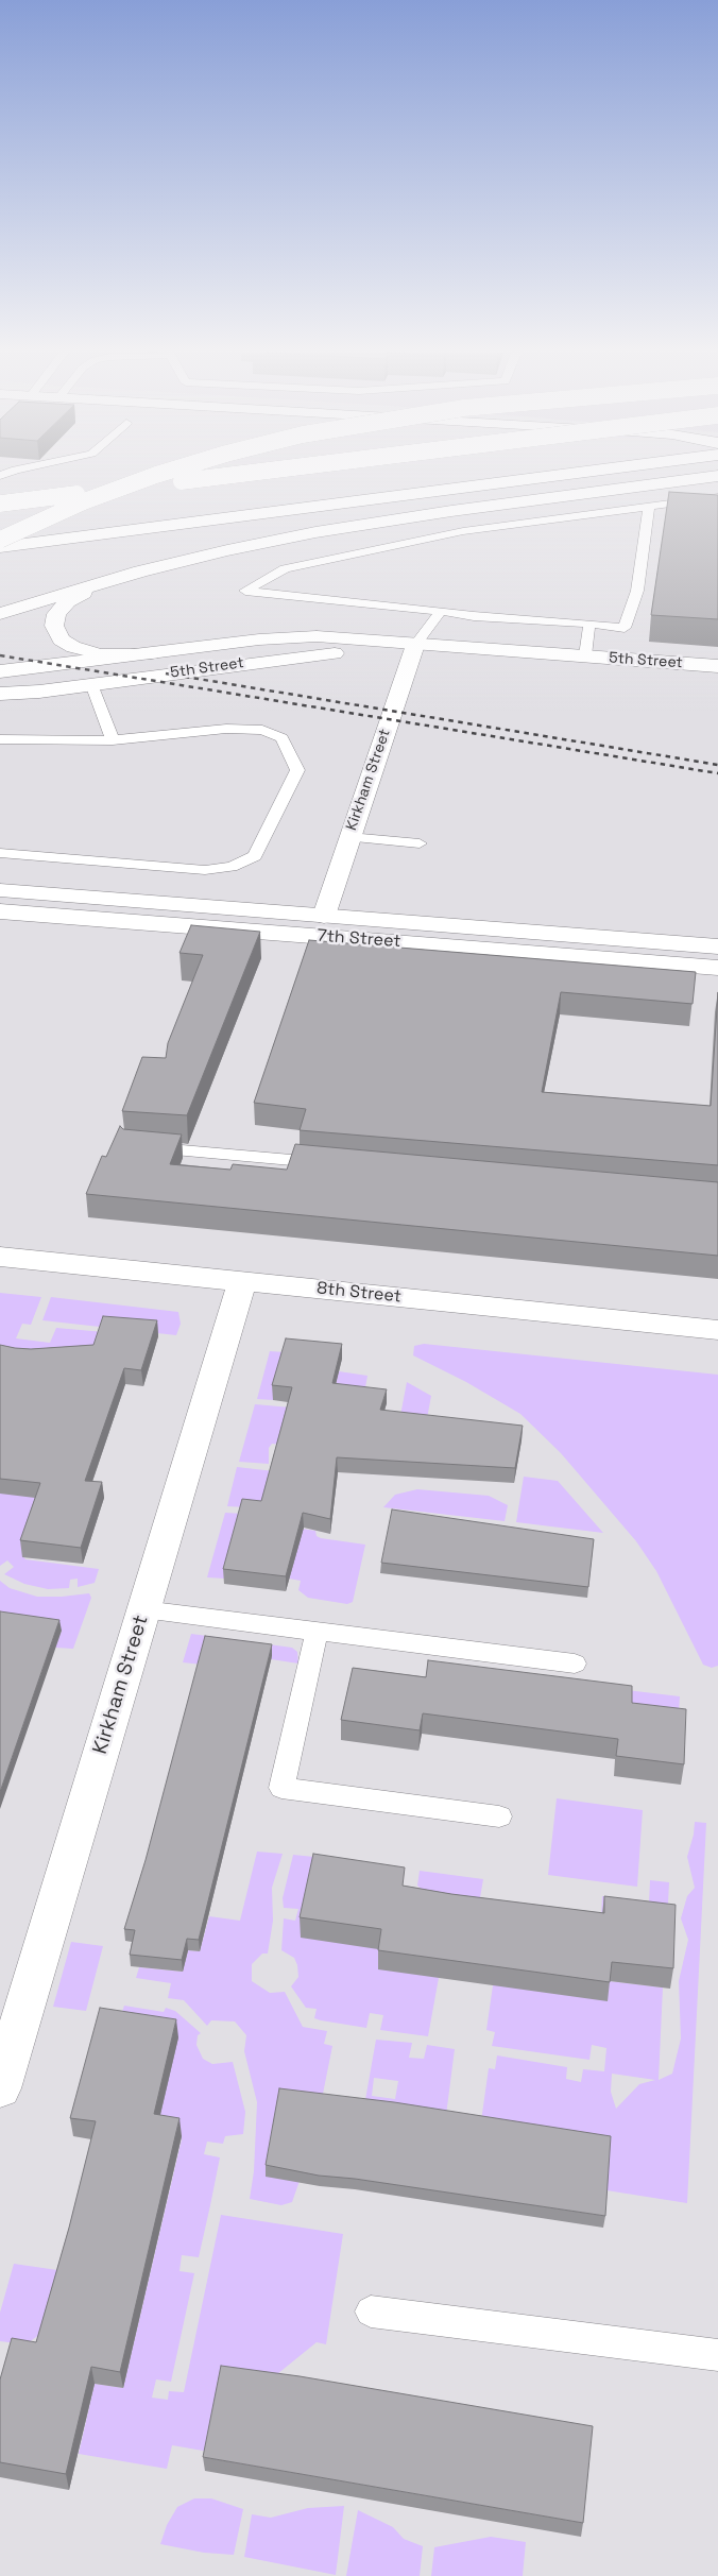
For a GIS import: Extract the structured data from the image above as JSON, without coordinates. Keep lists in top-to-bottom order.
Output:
{
  "streets": {
    "main road": [
      "5th Street",
      "Kirkham Street",
      "7th Street",
      "8th Street"
    ]
  },
  "crossings": [
    ["5th Street", "Kirkham Street"],
    ["Kirkham Street", "7th Street"],
    ["Kirkham Street", "8th Street"]
  ]
}
